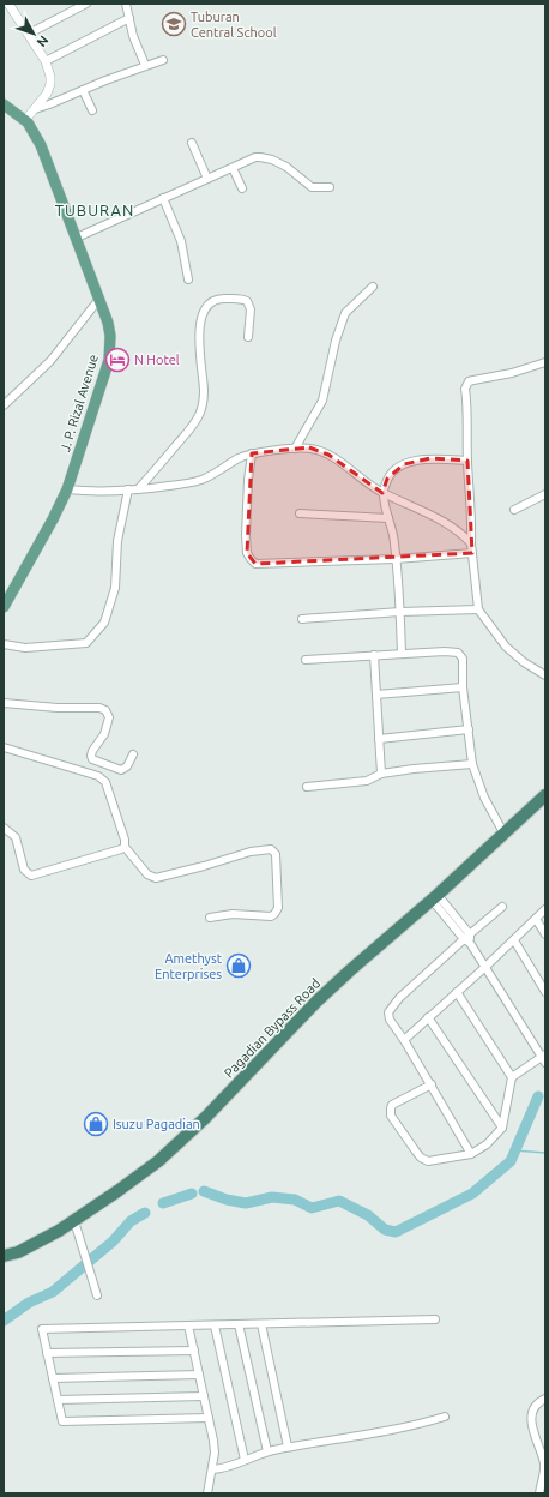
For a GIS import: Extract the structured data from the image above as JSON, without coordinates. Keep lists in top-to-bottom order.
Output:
{
  "streets": {
    "highway": ["Pagadian Bypass Road"],
    "main road": ["J. P. Rizal Avenue"]
  },
  "districts": ["TUBURAN"],
  "places": {
    "school or university": ["Tuburan Central School"],
    "hotel": ["N Hotel"],
    "shop": ["Amethyst Enterprises", "Isuzu Pagadian"]
  },
  "north": "bottom right"
}
